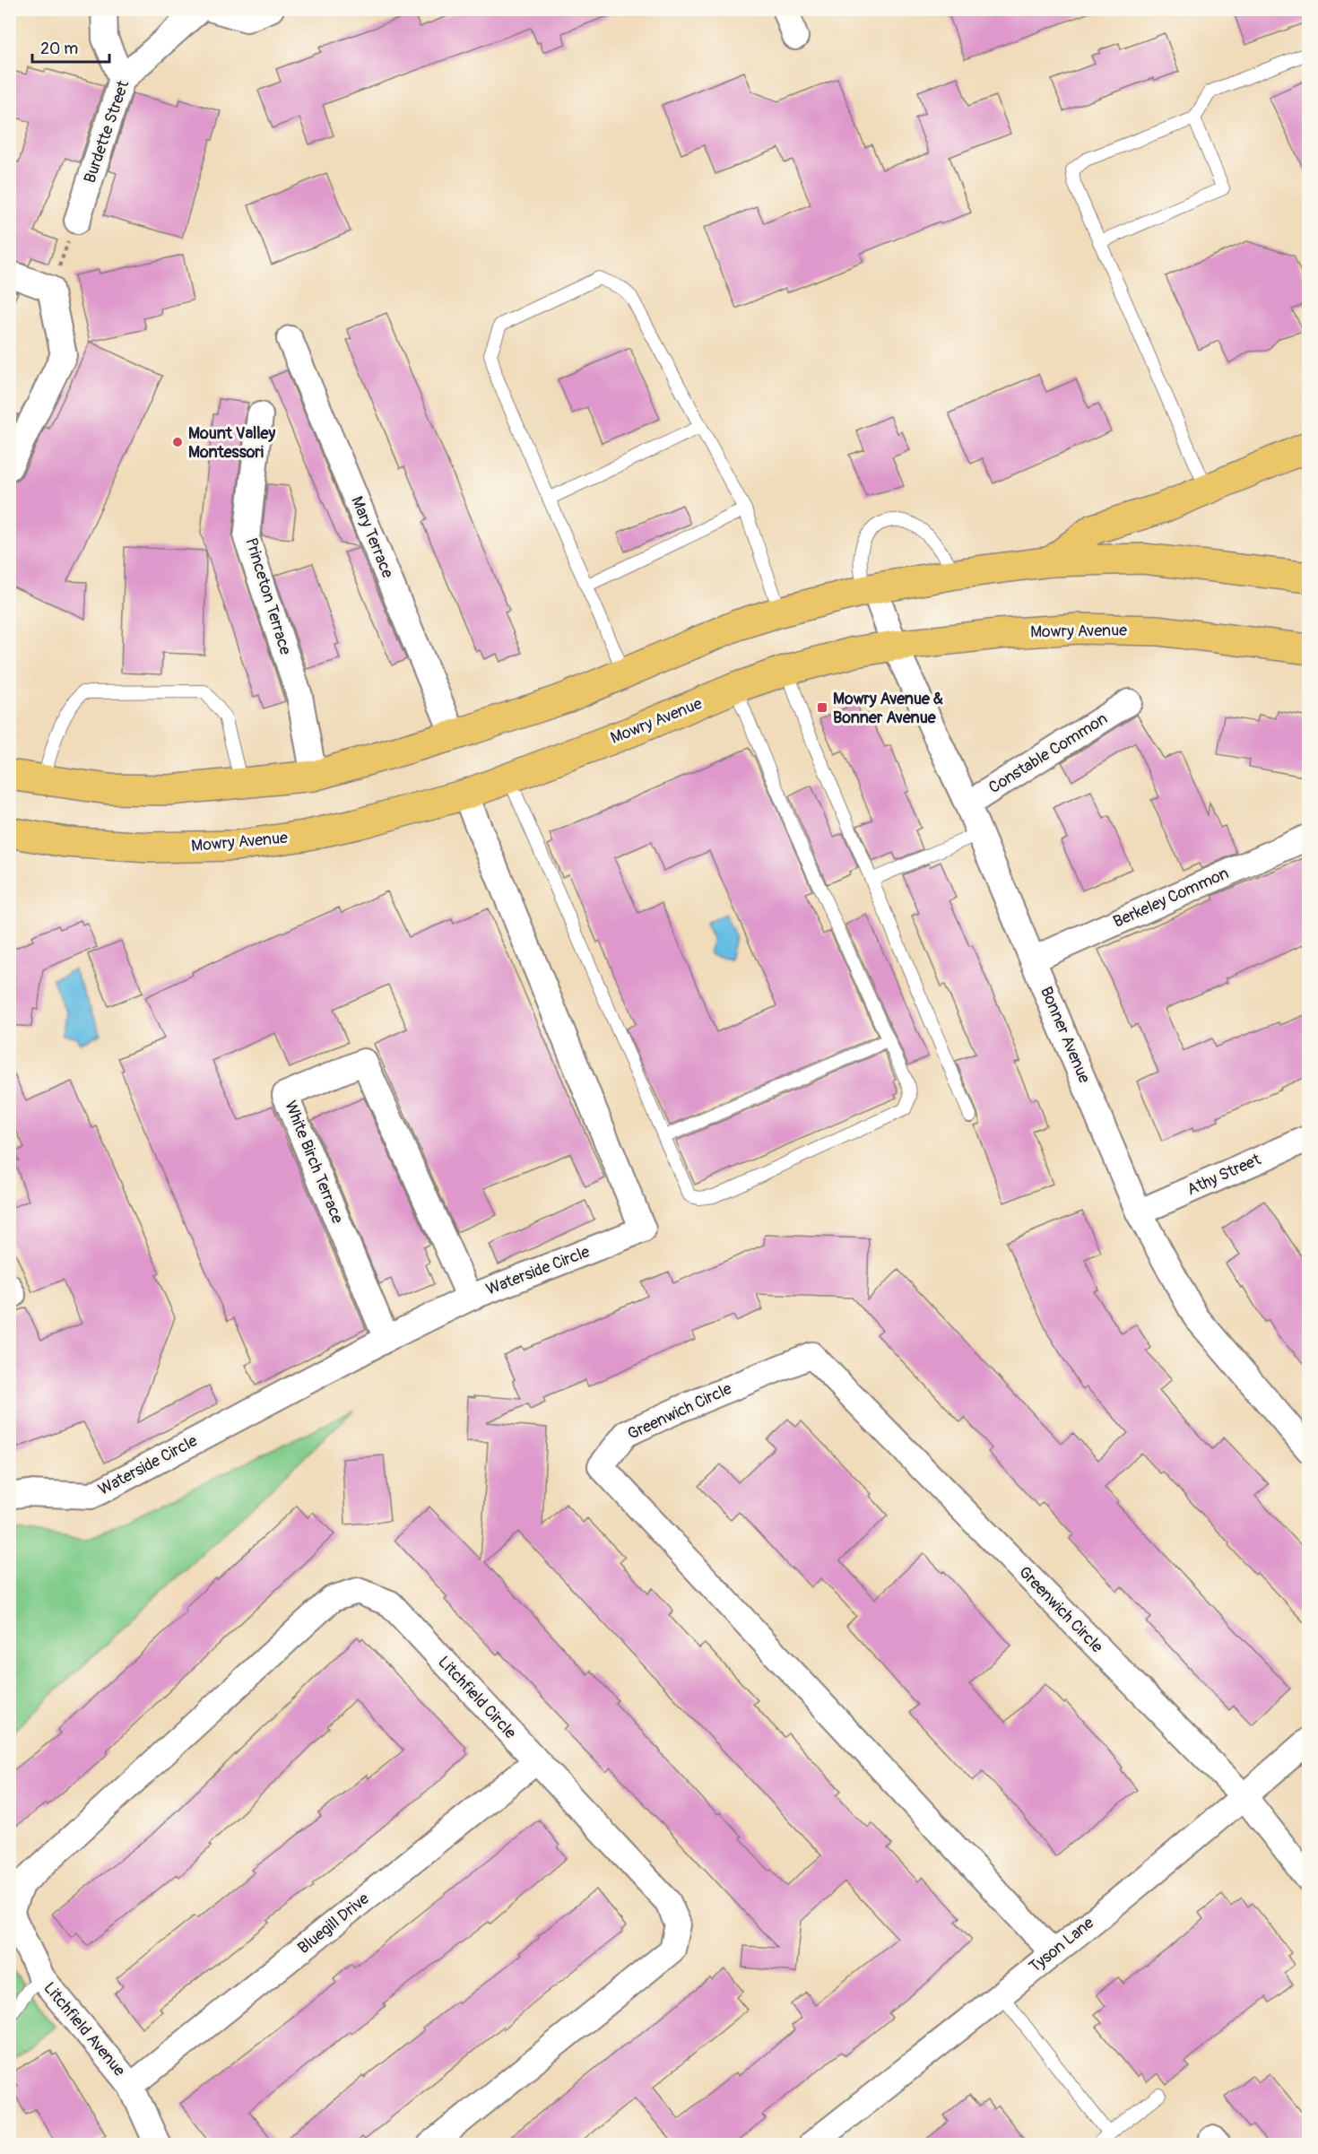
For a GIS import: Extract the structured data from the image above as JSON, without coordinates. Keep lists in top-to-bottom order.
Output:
{
  "streets": {
    "main road": ["Mowry Avenue"],
    "street": [
      "Burdette Street",
      "Mary Terrace",
      "Princeton Terrace",
      "Constable Common",
      "Berkeley Common",
      "Bonner Avenue",
      "White Birch Terrace",
      "Athy Street",
      "Waterside Circle",
      "Greenwich Circle",
      "Litchfield Circle",
      "Bluegill Drive",
      "Tyson Lane",
      "Litchfield Avenue"
    ]
  },
  "crossings": [
    ["Mowry Avenue", "Bonner Avenue"],
    ["Mowry Avenue", "Waterside Circle"],
    ["Constable Common", "Bonner Avenue"],
    ["Berkeley Common", "Bonner Avenue"],
    ["Bonner Avenue", "Athy Street"],
    ["White Birch Terrace", "Waterside Circle"],
    ["Greenwich Circle", "Tyson Lane"],
    ["Litchfield Circle", "Bluegill Drive"],
    ["Litchfield Circle", "Litchfield Avenue"],
    ["Bluegill Drive", "Litchfield Avenue"]
  ],
  "places": {
    "other": ["Mount Valley Montessori"],
    "transit": ["Mowry Avenue & Bonner Avenue"]
  },
  "scale_bar": "20 m"
}
